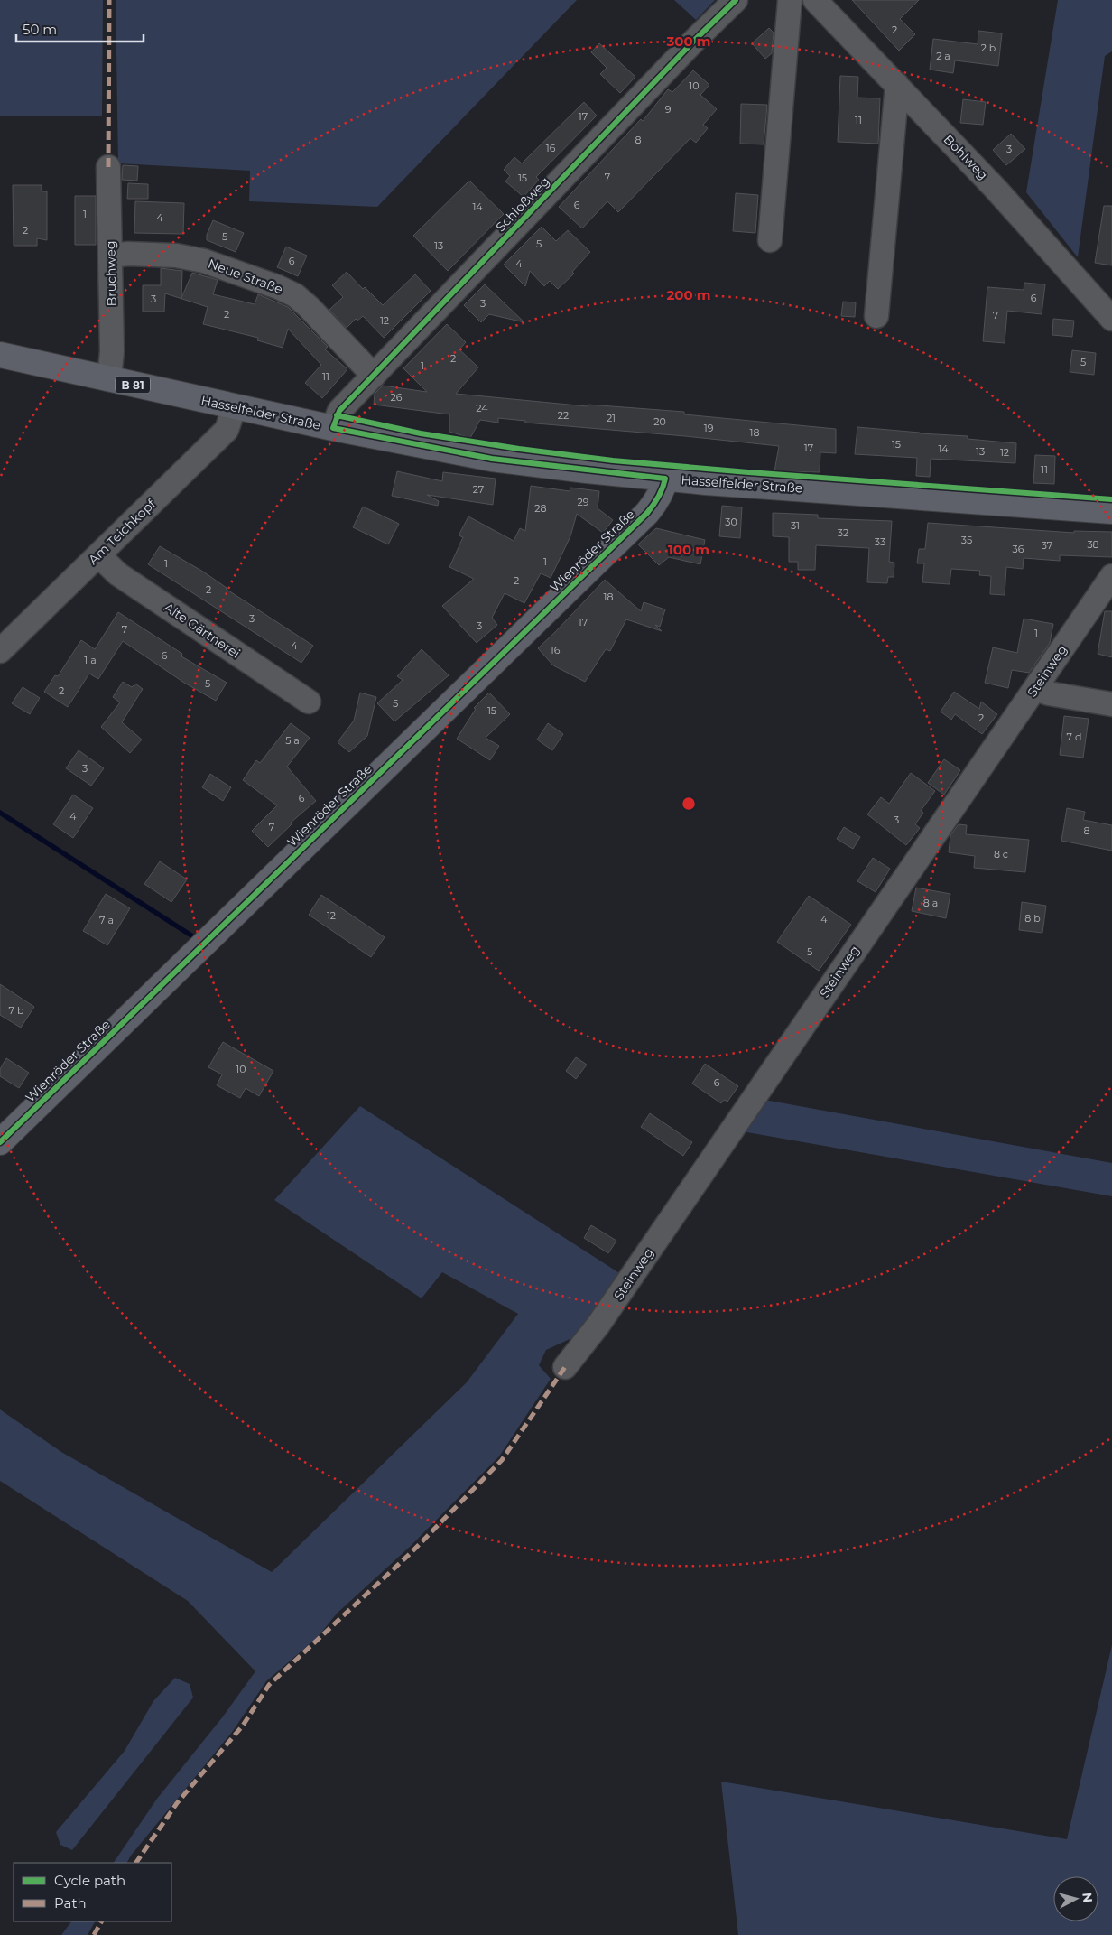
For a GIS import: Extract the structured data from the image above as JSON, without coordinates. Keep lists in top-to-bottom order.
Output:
{
  "streets": {
    "main road": ["B 81", "Hasselfelder Straße", "Wienröder Straße"],
    "street": [
      "Bohlweg",
      "Schloßweg",
      "Bruchweg",
      "Neue Straße",
      "Am Teichkopf",
      "Alte Gärtnerei",
      "Steinweg"
    ]
  },
  "crossings": [
    ["Schloßweg", "Neue Straße"],
    ["Schloßweg", "Hasselfelder Straße"],
    ["Bruchweg", "Neue Straße"],
    ["Bruchweg", "Hasselfelder Straße"],
    ["Hasselfelder Straße", "Am Teichkopf"],
    ["Hasselfelder Straße", "Wienröder Straße"],
    ["Am Teichkopf", "Alte Gärtnerei"]
  ],
  "house_numbers": [
    "2",
    "2 b",
    "2 a",
    "10",
    "9",
    "17",
    "11",
    "8",
    "16",
    "3",
    "7",
    "15",
    "6",
    "14",
    "1",
    "4",
    "2",
    "5",
    "5",
    "13",
    "6",
    "4",
    "6",
    "3",
    "3",
    "2",
    "7",
    "12",
    "2",
    "5",
    "1",
    "11",
    "26",
    "24",
    "22",
    "21",
    "20",
    "19",
    "18",
    "15",
    "17",
    "14",
    "13",
    "12",
    "11",
    "27",
    "29",
    "28",
    "30",
    "31",
    "32",
    "35",
    "33",
    "38",
    "37",
    "36",
    "1",
    "1",
    "2",
    "2",
    "18",
    "3",
    "17",
    "3",
    "7",
    "1",
    "4",
    "16",
    "6",
    "1 a",
    "5",
    "2",
    "5",
    "15",
    "2",
    "7 d",
    "5 a",
    "3",
    "6",
    "4",
    "3",
    "7",
    "8",
    "8 c",
    "8 a",
    "12",
    "8 b",
    "4",
    "7 a",
    "5",
    "7 b",
    "10",
    "6"
  ],
  "legend": ["Cycle path", "Path"],
  "scale_bar": "50 m",
  "north": "right",
  "rings": ["300 m", "200 m", "100 m"]
}
